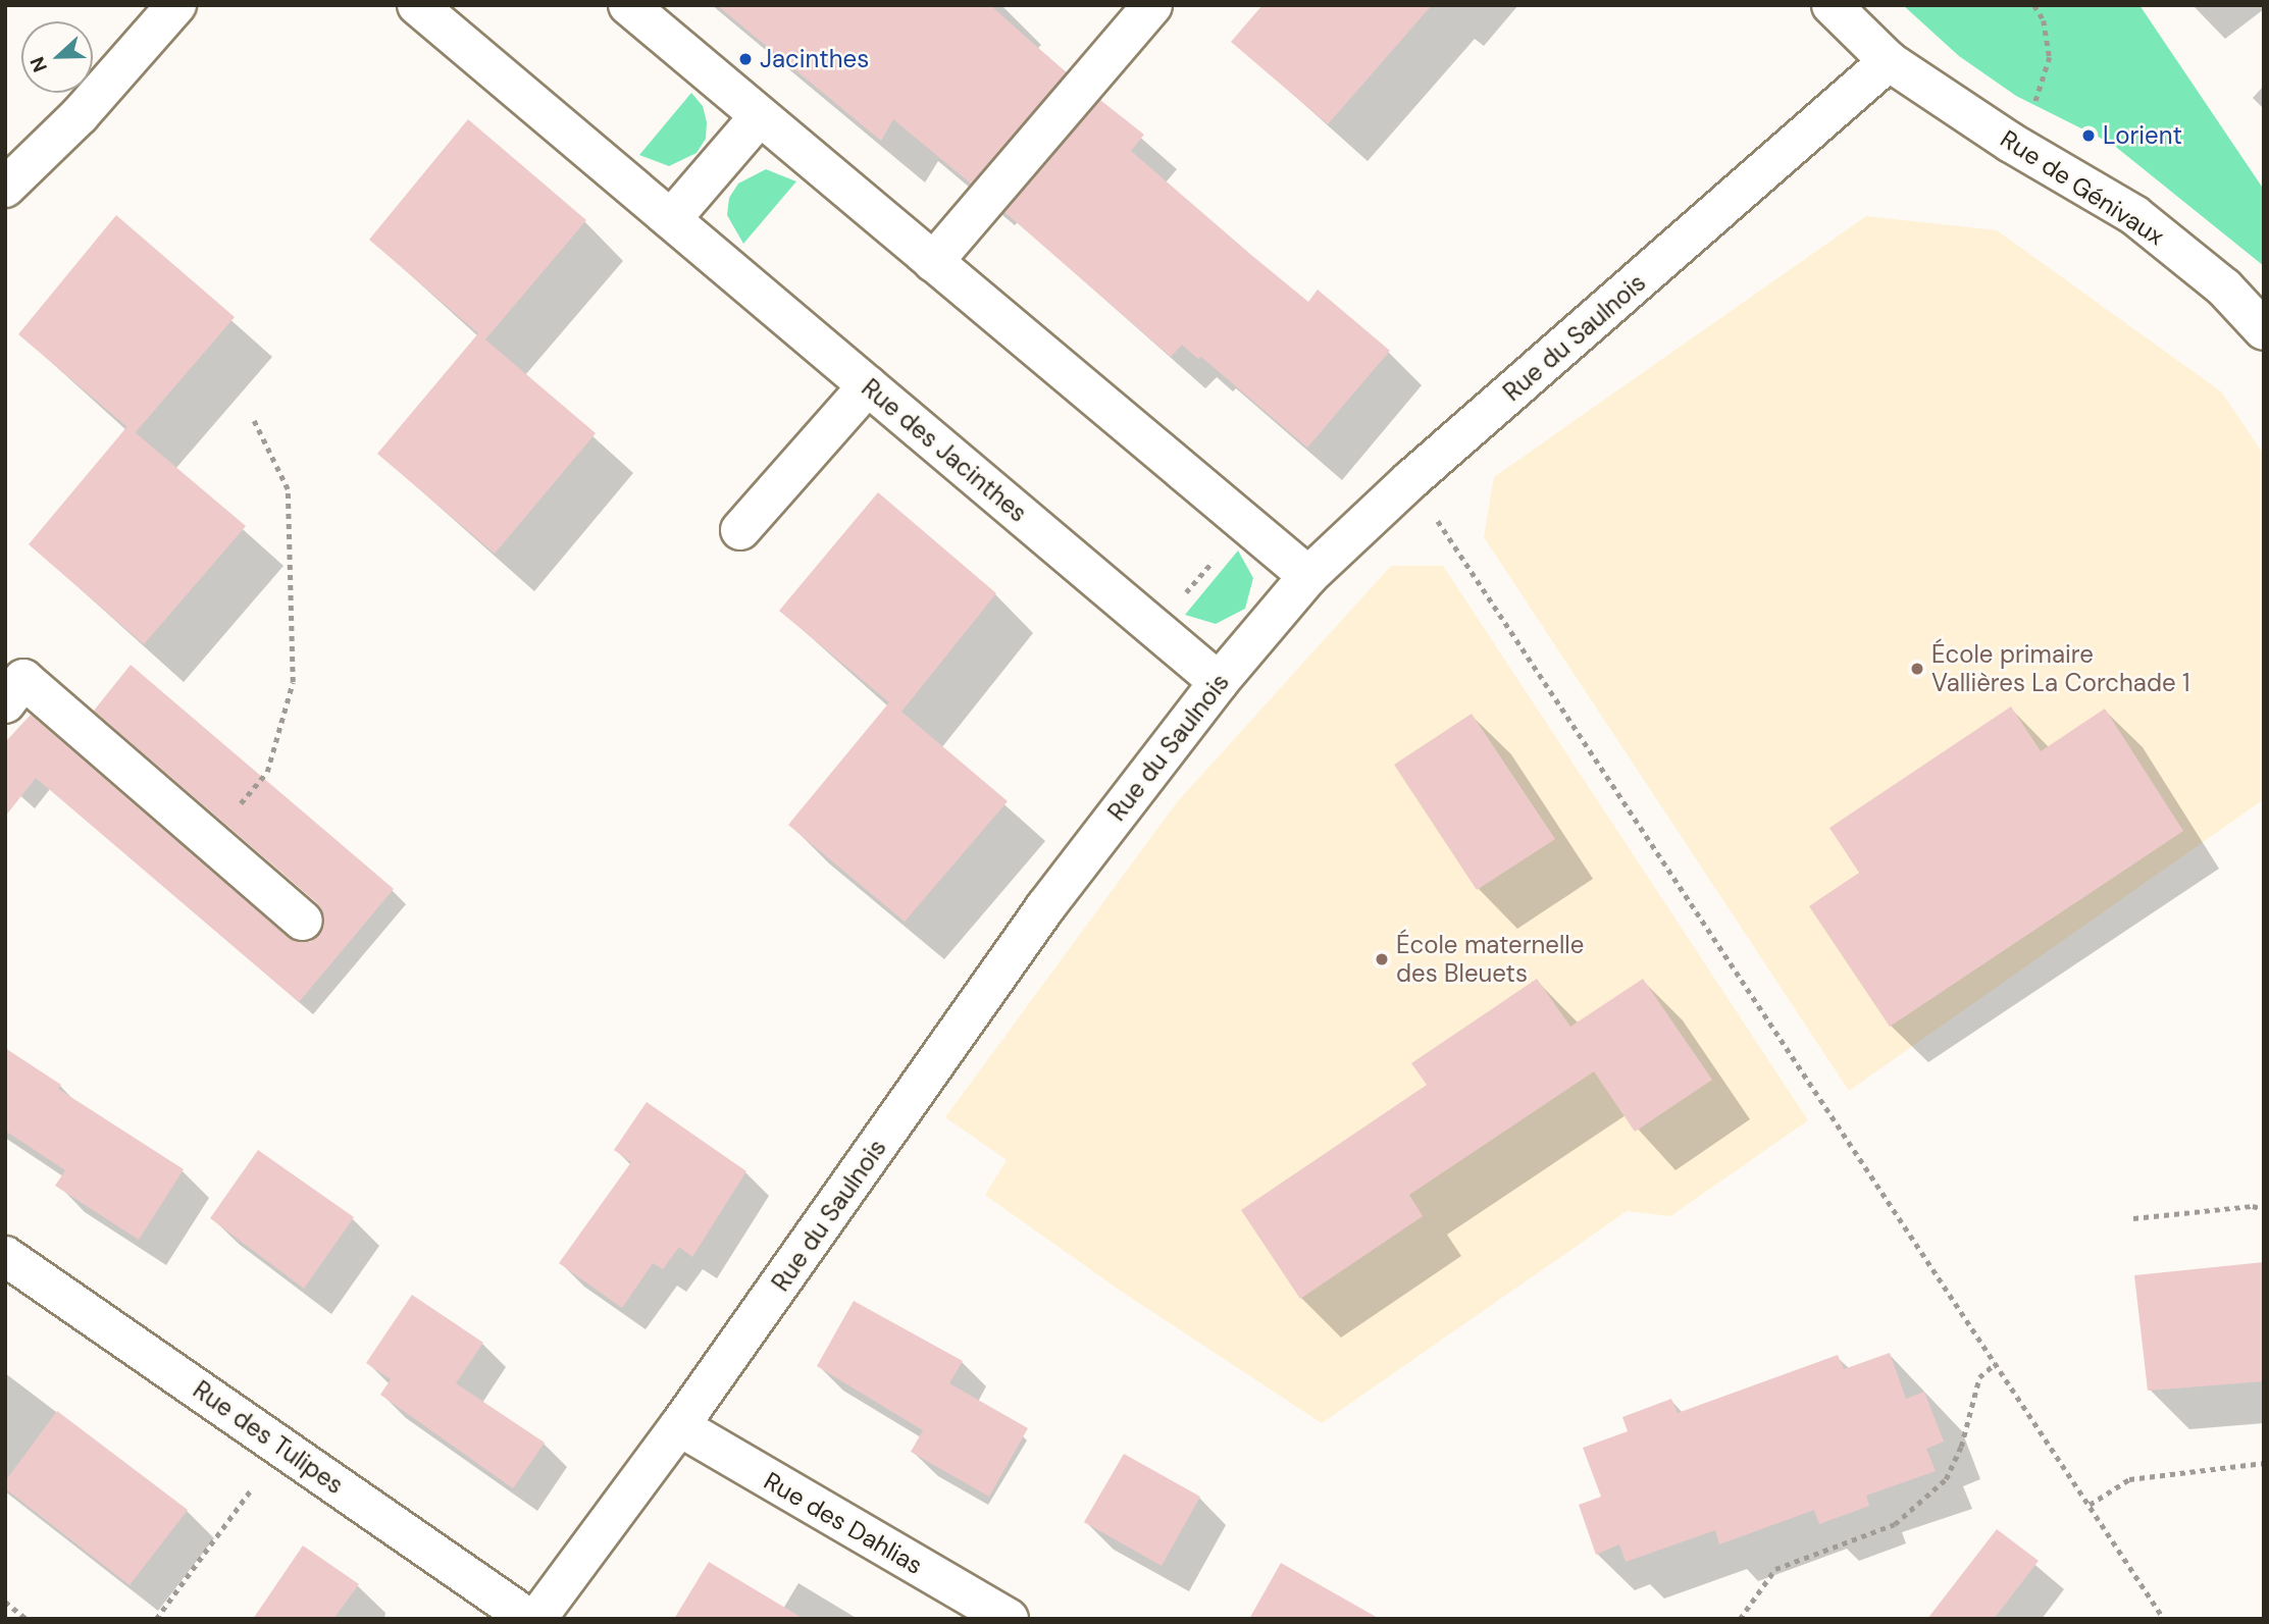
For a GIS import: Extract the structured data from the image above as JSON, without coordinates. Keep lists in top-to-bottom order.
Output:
{
  "streets": {
    "street": [
      "Rue de Génivaux",
      "Rue du Saulnois",
      "Rue des Jacinthes",
      "Rue des Tulipes",
      "Rue des Dahlias"
    ]
  },
  "crossings": [
    ["Rue de Génivaux", "Rue du Saulnois"],
    ["Rue du Saulnois", "Rue des Jacinthes"],
    ["Rue du Saulnois", "Rue des Dahlias"]
  ],
  "places": [
    "Jacinthes",
    "Lorient",
    "École primaire Vallières La Corchade 1",
    "École maternelle des Bleuets"
  ],
  "north": "left"
}
